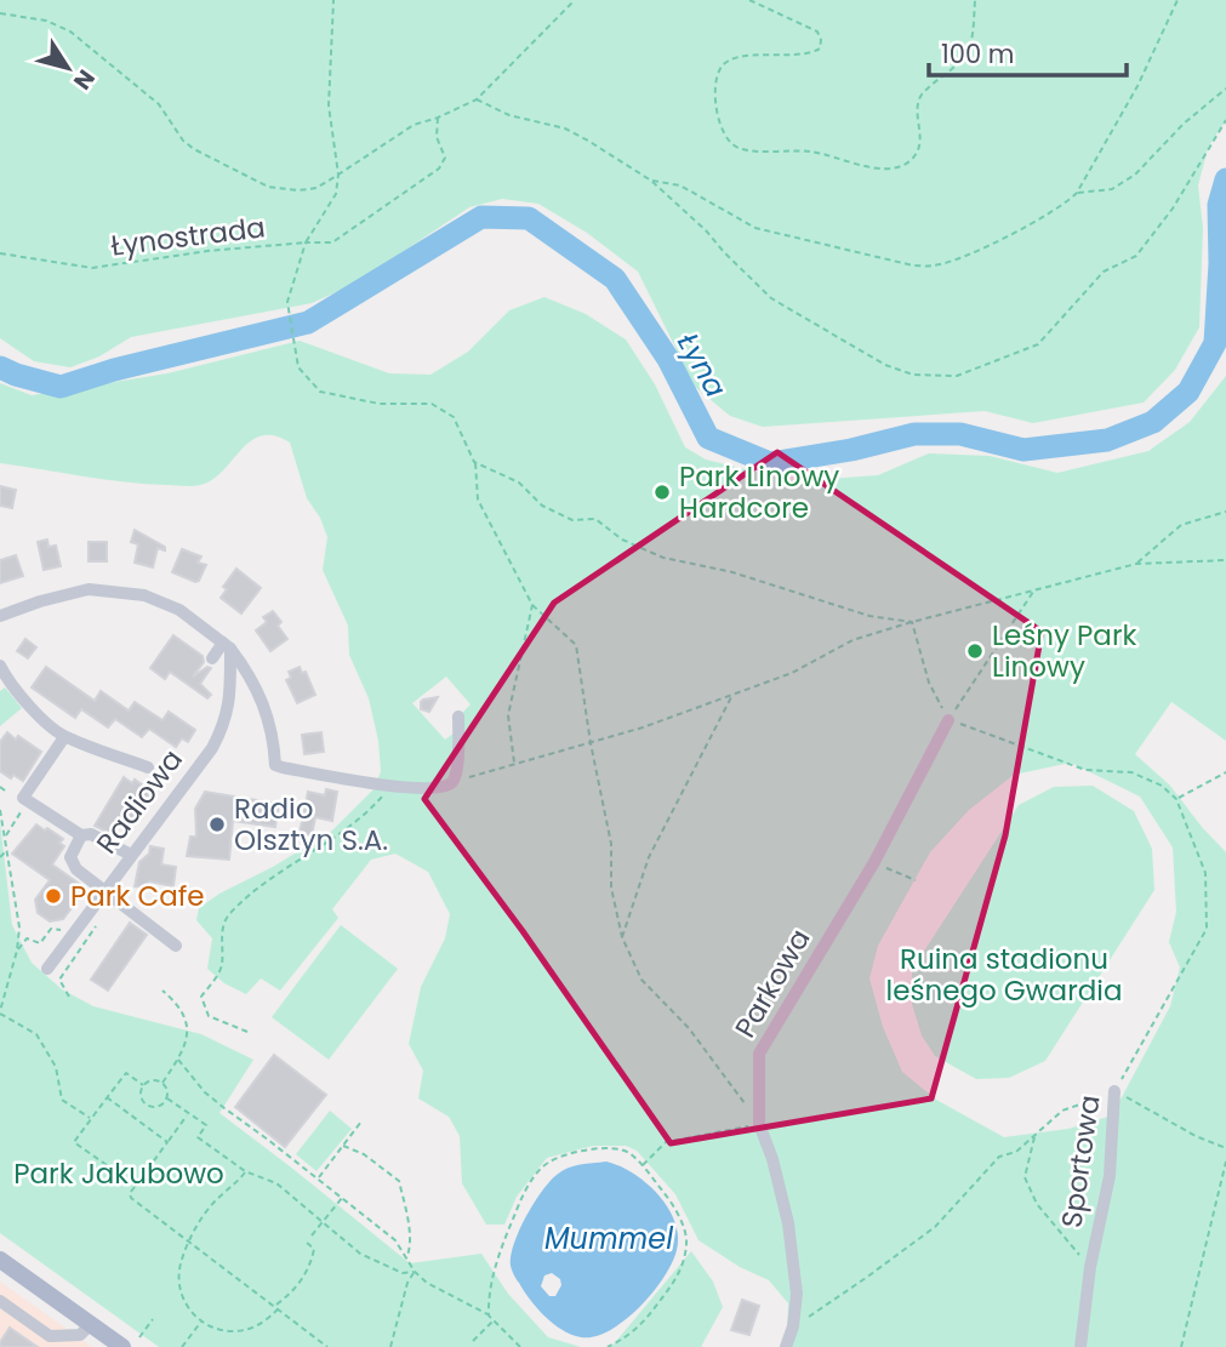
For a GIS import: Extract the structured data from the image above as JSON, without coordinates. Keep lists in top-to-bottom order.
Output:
{
  "streets": {
    "street": ["Radiowa", "Parkowa", "Sportowa"],
    "path": ["Łynostrada"]
  },
  "water": ["Łyna", "Mummel"],
  "parks": ["Ruina stadionu leśnego Gwardia", "Park Jakubowo"],
  "places": [
    "Park Linowy Hardcore",
    "Leśny Park Linowy",
    "Radio Olsztyn S.A.",
    "Park Cafe"
  ],
  "scale_bar": "100 m",
  "north": "bottom right"
}
